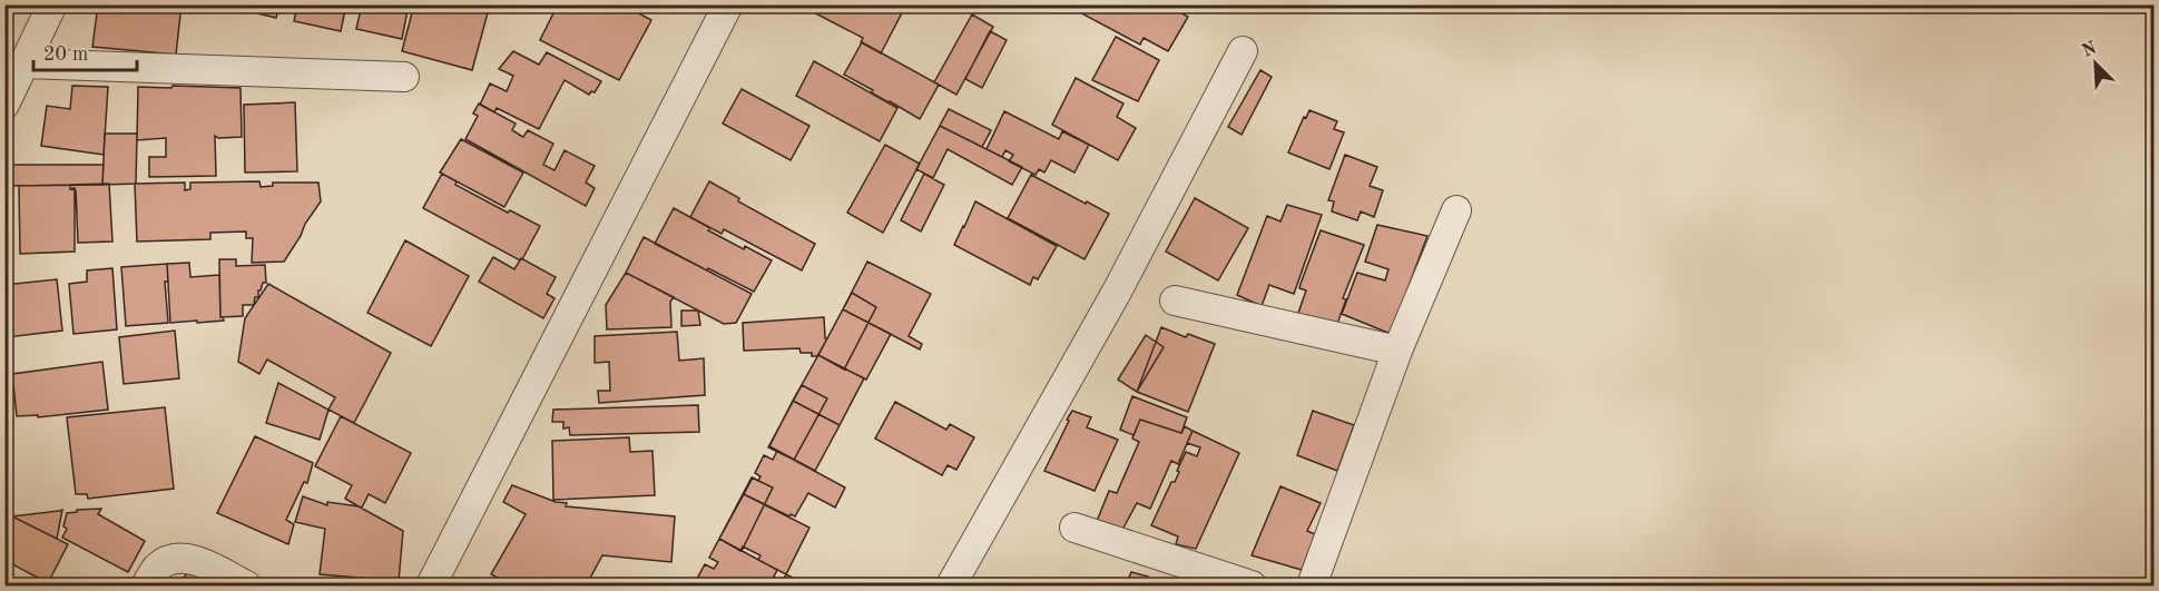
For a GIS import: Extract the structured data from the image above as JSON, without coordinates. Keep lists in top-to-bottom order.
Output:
{
  "scale_bar": "20 m",
  "north": "top left"
}
